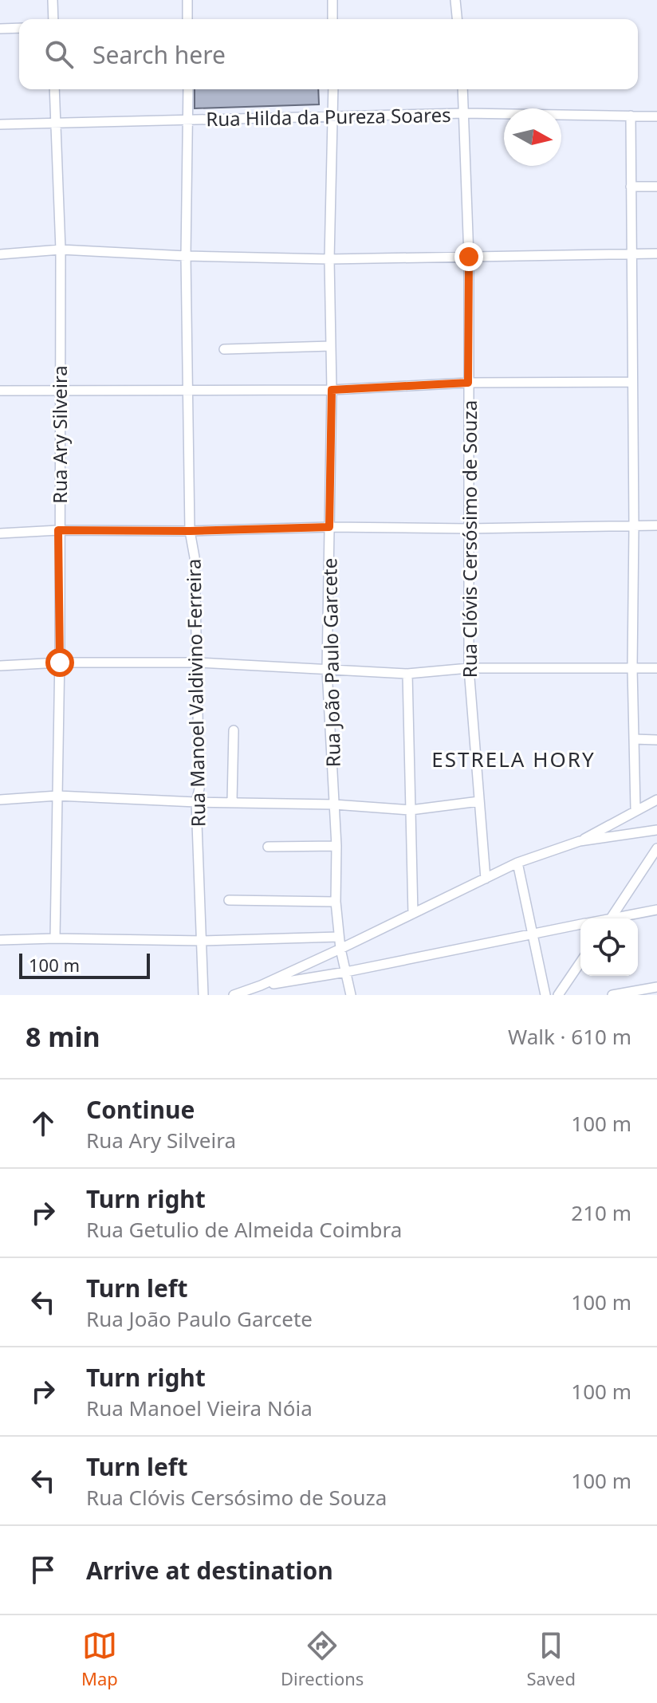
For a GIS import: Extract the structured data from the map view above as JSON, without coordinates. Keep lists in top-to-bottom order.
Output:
{
  "streets": {
    "street": [
      "Rua Hilda da Pureza Soares",
      "Rua Ary Silveira",
      "Rua Clóvis Cersósimo de Souza",
      "Rua João Paulo Garcete",
      "Rua Manoel Valdivino Ferreira"
    ]
  },
  "crossings": [
    ["Rua Hilda da Pureza Soares", "Rua Ary Silveira"],
    ["Rua Hilda da Pureza Soares", "Rua Clóvis Cersósimo de Souza"],
    ["Rua Hilda da Pureza Soares", "Rua João Paulo Garcete"],
    ["Rua Hilda da Pureza Soares", "Rua Manoel Valdivino Ferreira"]
  ],
  "districts": ["ESTRELA HORY"],
  "scale_bar": "100 m",
  "north": "right",
  "page": {
    "search": "Search here",
    "scale": "100 m",
    "heading": ["8 min", "Walk · 610 m"],
    "list": [
      ["Continue", "Rua Ary Silveira", "100 m"],
      ["Turn right", "Rua Getulio de Almeida Coimbra", "210 m"],
      ["Turn left", "Rua João Paulo Garcete", "100 m"],
      ["Turn right", "Rua Manoel Vieira Nóia", "100 m"],
      ["Turn left", "Rua Clóvis Cersósimo de Souza", "100 m"],
      "Arrive at destination"
    ],
    "nav": ["Map", "Directions", "Saved"]
  }
}
